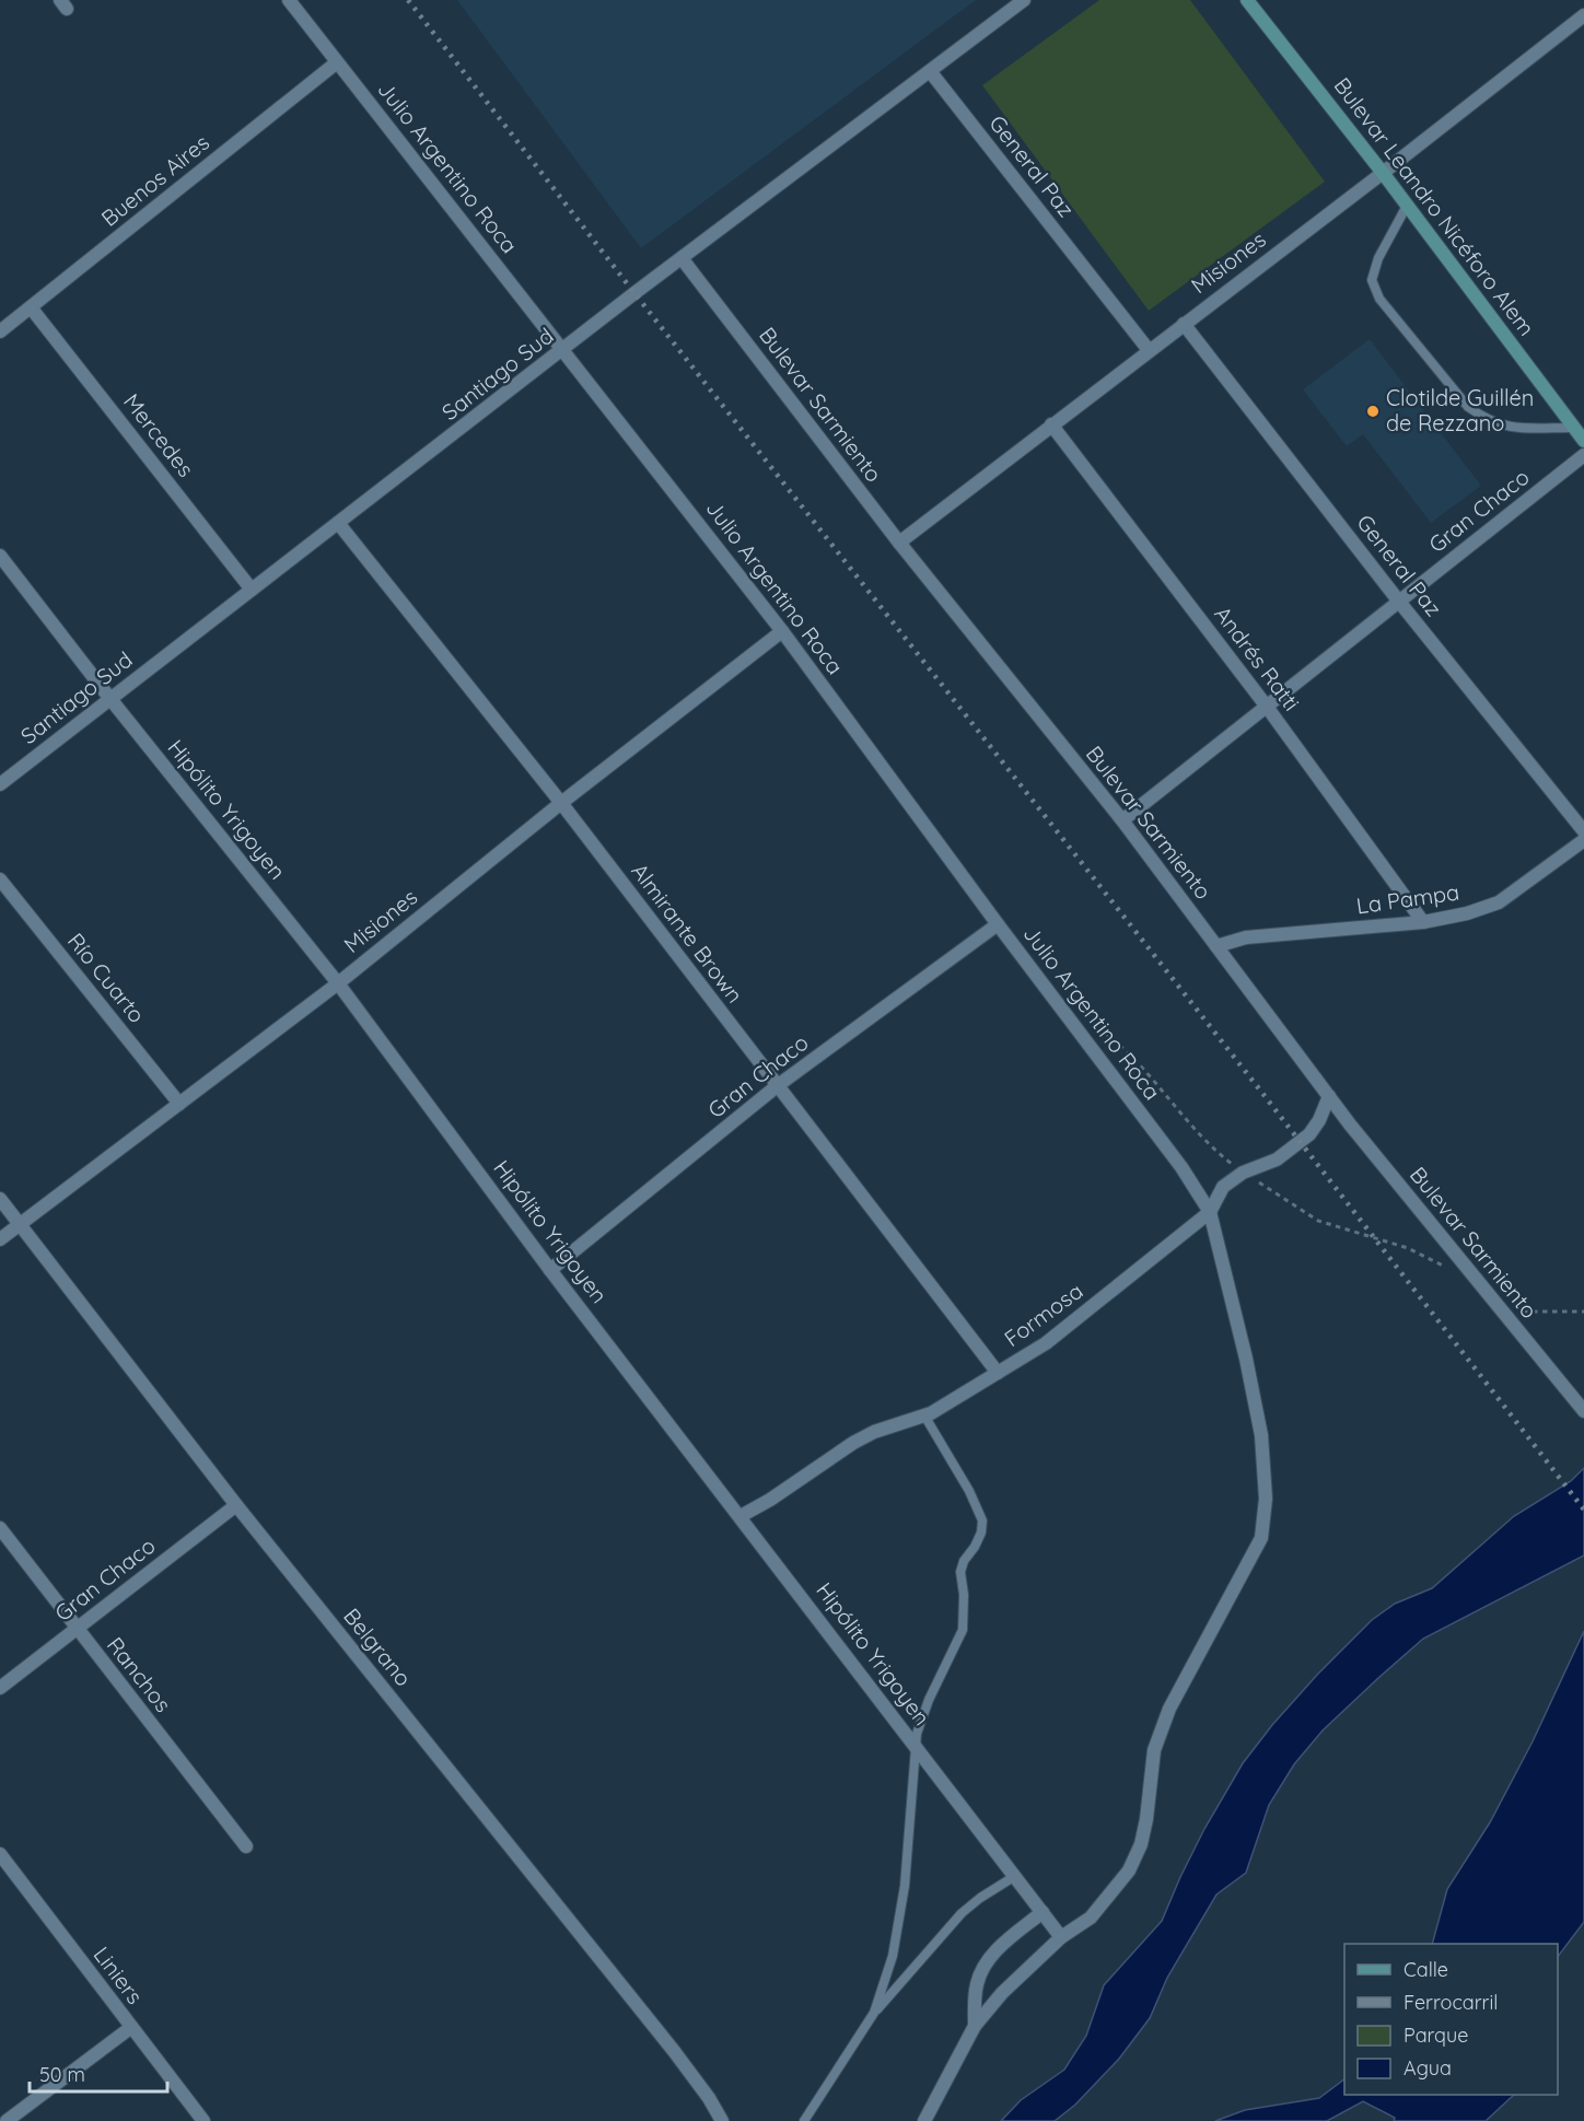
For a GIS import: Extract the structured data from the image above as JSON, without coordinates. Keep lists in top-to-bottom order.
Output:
{
  "streets": {
    "street": [
      "General Paz",
      "Julio Argentino Roca",
      "Buenos Aires",
      "Bulevar Leandro Nicéforo Alem",
      "Misiones",
      "Santiago Sud",
      "Bulevar Sarmiento",
      "Mercedes",
      "Gran Chaco",
      "Andrés Ratti",
      "Hipólito Yrigoyen",
      "La Pampa",
      "Almirante Brown",
      "Río Cuarto",
      "Formosa",
      "Belgrano",
      "Ranchos",
      "Liniers"
    ]
  },
  "crossings": [
    ["General Paz", "Misiones"],
    ["General Paz", "Santiago Sud"],
    ["General Paz", "Gran Chaco"],
    ["Julio Argentino Roca", "Buenos Aires"],
    ["Julio Argentino Roca", "Misiones"],
    ["Julio Argentino Roca", "Santiago Sud"],
    ["Julio Argentino Roca", "Gran Chaco"],
    ["Julio Argentino Roca", "Hipólito Yrigoyen"],
    ["Julio Argentino Roca", "Formosa"],
    ["Buenos Aires", "Mercedes"],
    ["Bulevar Leandro Nicéforo Alem", "Misiones"],
    ["Misiones", "Bulevar Sarmiento"],
    ["Misiones", "Andrés Ratti"],
    ["Misiones", "Hipólito Yrigoyen"],
    ["Misiones", "Almirante Brown"],
    ["Misiones", "Río Cuarto"],
    ["Misiones", "Belgrano"],
    ["Santiago Sud", "Bulevar Sarmiento"],
    ["Santiago Sud", "Mercedes"],
    ["Santiago Sud", "Hipólito Yrigoyen"],
    ["Santiago Sud", "Almirante Brown"],
    ["Bulevar Sarmiento", "Gran Chaco"],
    ["Bulevar Sarmiento", "La Pampa"],
    ["Bulevar Sarmiento", "Formosa"],
    ["Gran Chaco", "Andrés Ratti"],
    ["Gran Chaco", "Hipólito Yrigoyen"],
    ["Gran Chaco", "Almirante Brown"],
    ["Gran Chaco", "Belgrano"],
    ["Gran Chaco", "Ranchos"],
    ["Andrés Ratti", "La Pampa"],
    ["Hipólito Yrigoyen", "Formosa"],
    ["Almirante Brown", "Formosa"]
  ],
  "places": ["Clotilde Guillén de Rezzano"],
  "legend": [
    "Calle",
    "Ferrocarril",
    "Parque",
    "Agua"
  ],
  "scale_bar": "50 m"
}
